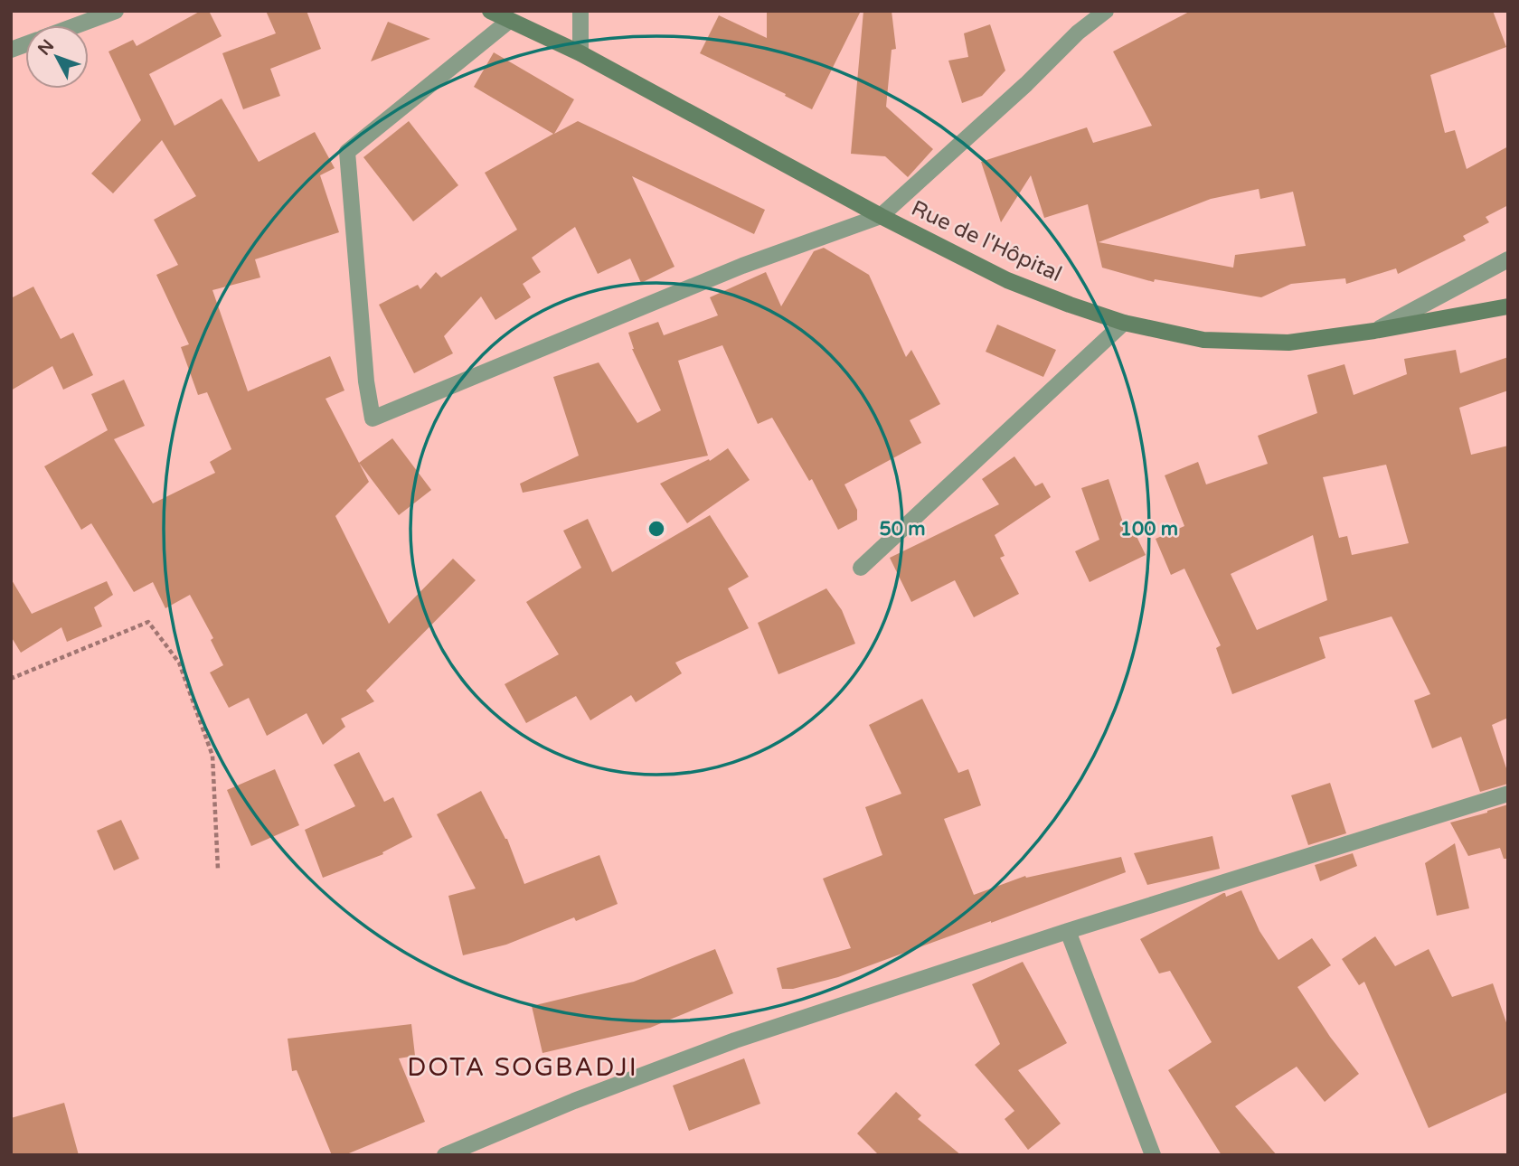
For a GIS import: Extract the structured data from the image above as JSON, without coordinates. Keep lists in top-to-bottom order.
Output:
{
  "streets": {
    "main road": ["Rue de l'Hôpital"]
  },
  "districts": ["DOTA SOGBADJI"],
  "north": "top left",
  "rings": ["50 m", "100 m"]
}
